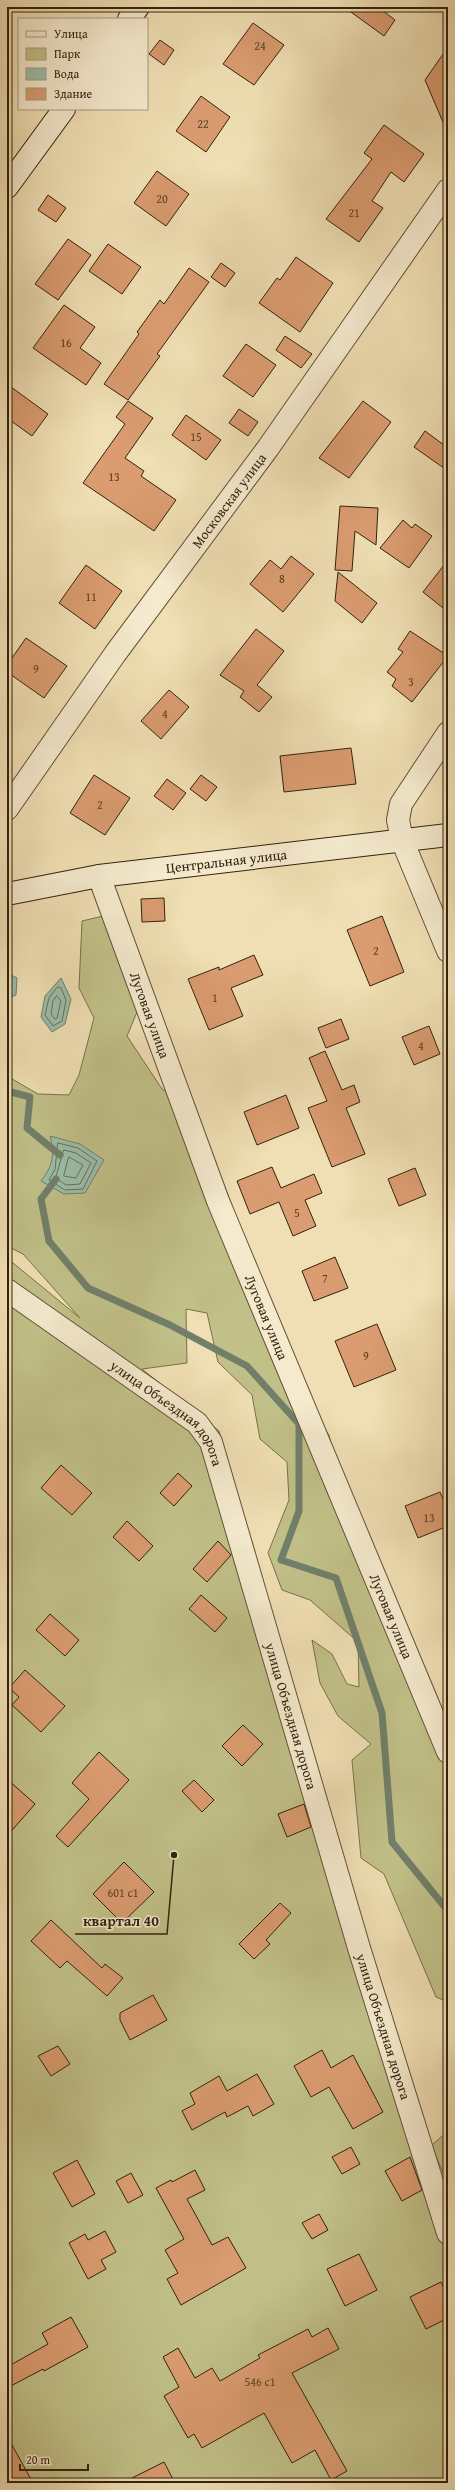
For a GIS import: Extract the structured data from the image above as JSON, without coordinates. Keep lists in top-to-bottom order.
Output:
{
  "streets": {
    "street": [
      "Московская улица",
      "Центральная улица",
      "Луговая улица",
      "улица Объездная дорога"
    ]
  },
  "crossings": [
    ["Центральная улица", "Луговая улица"]
  ],
  "places": ["квартал 40"],
  "house_numbers": [
    "24",
    "22",
    "20",
    "21",
    "16",
    "15",
    "13",
    "8",
    "11",
    "9",
    "3",
    "4",
    "2",
    "2",
    "1",
    "4",
    "5",
    "7",
    "9",
    "13",
    "601 с1",
    "546 с1"
  ],
  "legend": [
    "Улица",
    "Парк",
    "Вода",
    "Здание"
  ],
  "scale_bar": "20 m"
}
